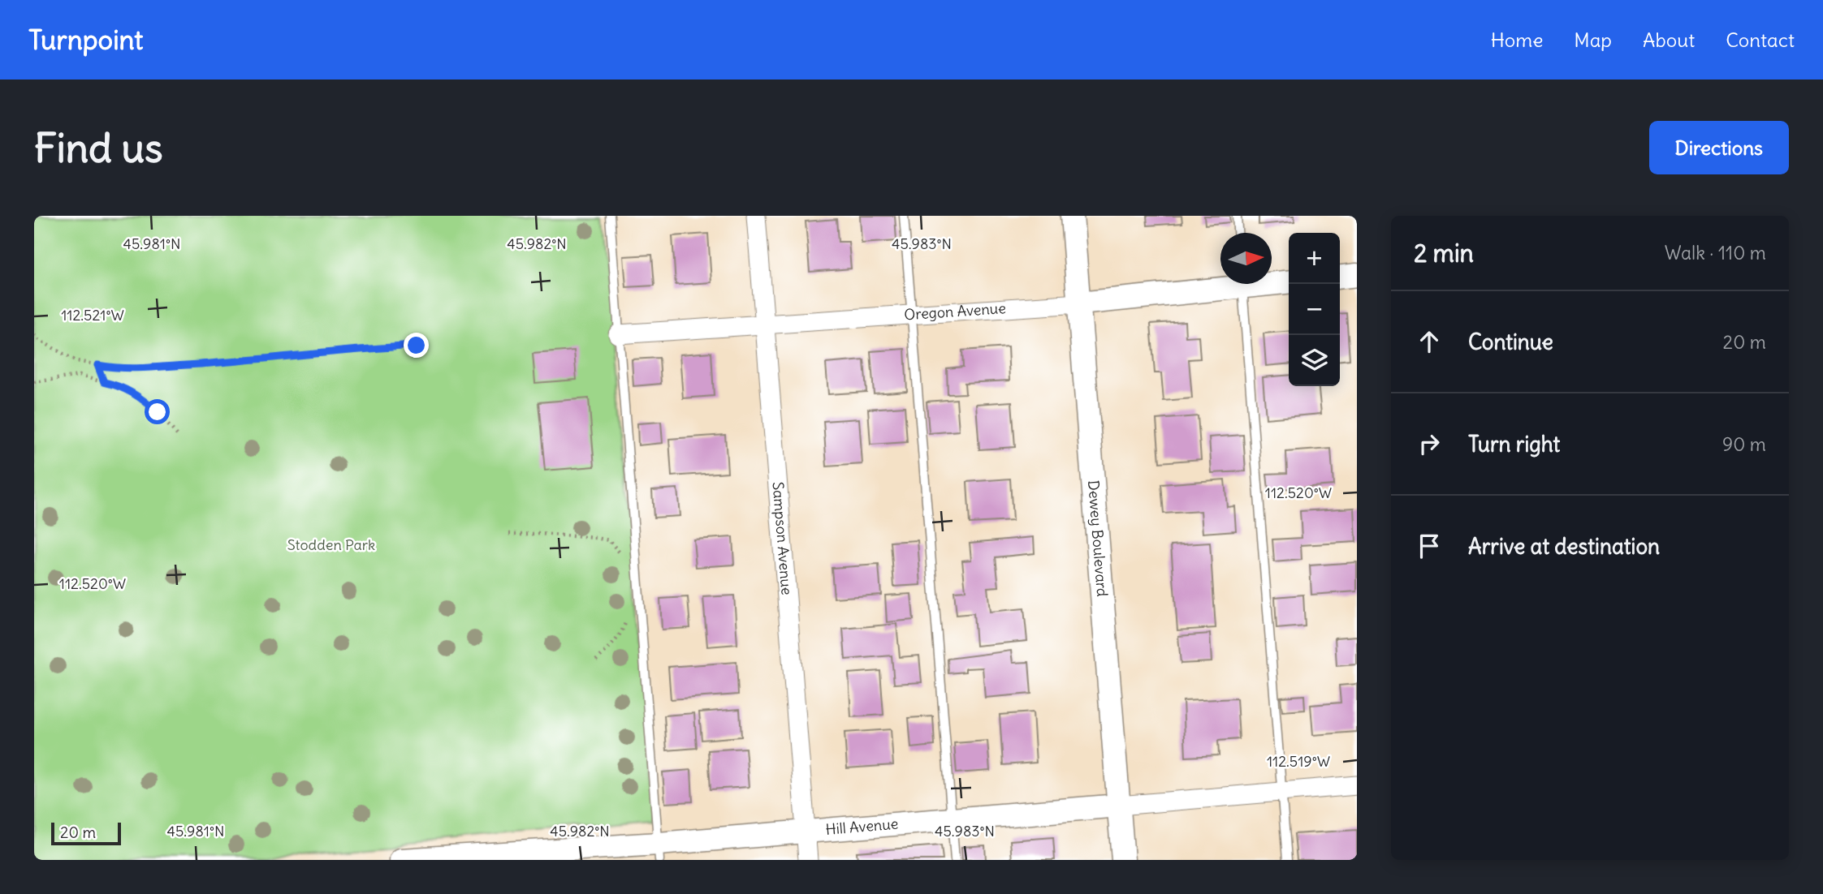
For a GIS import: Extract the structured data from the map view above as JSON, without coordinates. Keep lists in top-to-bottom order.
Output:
{
  "streets": {
    "street": [
      "Oregon Avenue",
      "Sampson Avenue",
      "Dewey Boulevard",
      "Hill Avenue"
    ]
  },
  "crossings": [
    ["Oregon Avenue", "Sampson Avenue"],
    ["Oregon Avenue", "Dewey Boulevard"],
    ["Sampson Avenue", "Hill Avenue"],
    ["Dewey Boulevard", "Hill Avenue"]
  ],
  "parks": ["Stodden Park"],
  "scale_bar": "20 m",
  "north": "right",
  "page": {
    "header": "Turnpoint",
    "nav": [
      "Home",
      "Map",
      "About",
      "Contact"
    ],
    "buttons": "Directions",
    "title": "Find us",
    "heading": ["2 min", "Walk · 110 m"],
    "map_buttons": ["+", "−"],
    "list": [
      ["Continue", "20 m"],
      ["Turn right", "90 m"],
      "Arrive at destination"
    ],
    "scale": "20 m"
  },
  "coordinates": [
    "45.981°N",
    "45.982°N",
    "45.983°N",
    "112.521°W",
    "112.520°W",
    "112.519°W"
  ]
}
